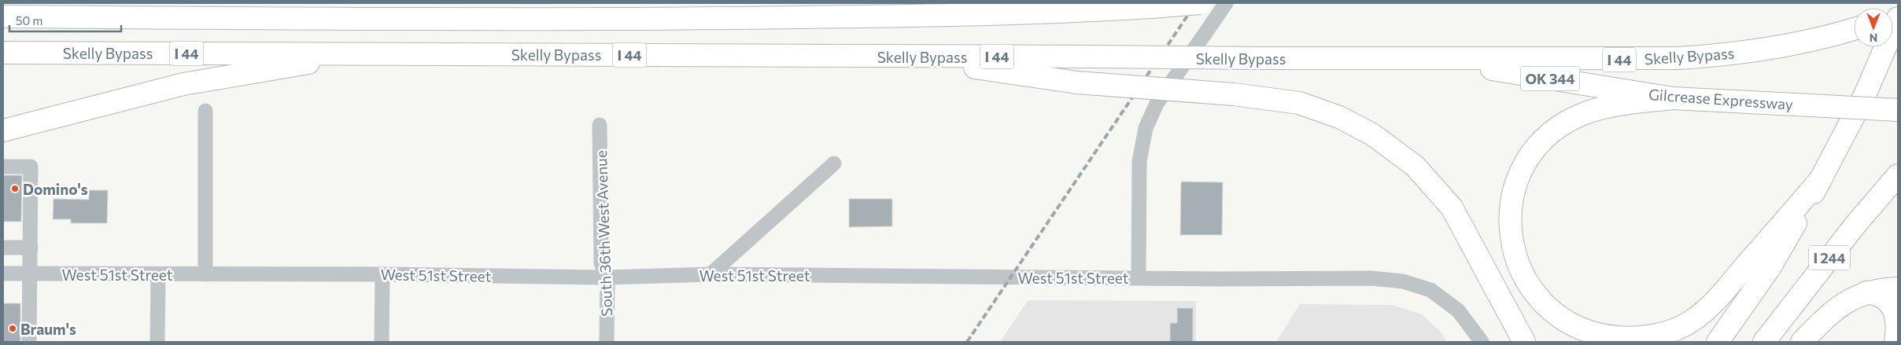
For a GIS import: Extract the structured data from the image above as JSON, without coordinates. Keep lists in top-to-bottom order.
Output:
{
  "streets": {
    "highway": [
      "Skelly Bypass",
      "I 44",
      "OK 344",
      "Gilcrease Expressway",
      "I 244"
    ],
    "street": ["South 36th West Avenue", "West 51st Street"]
  },
  "crossings": [
    ["Skelly Bypass", "Gilcrease Expressway"],
    ["South 36th West Avenue", "West 51st Street"]
  ],
  "places": ["Domino's", "Braum's"],
  "scale_bar": "50 m",
  "north": "bottom"
}
